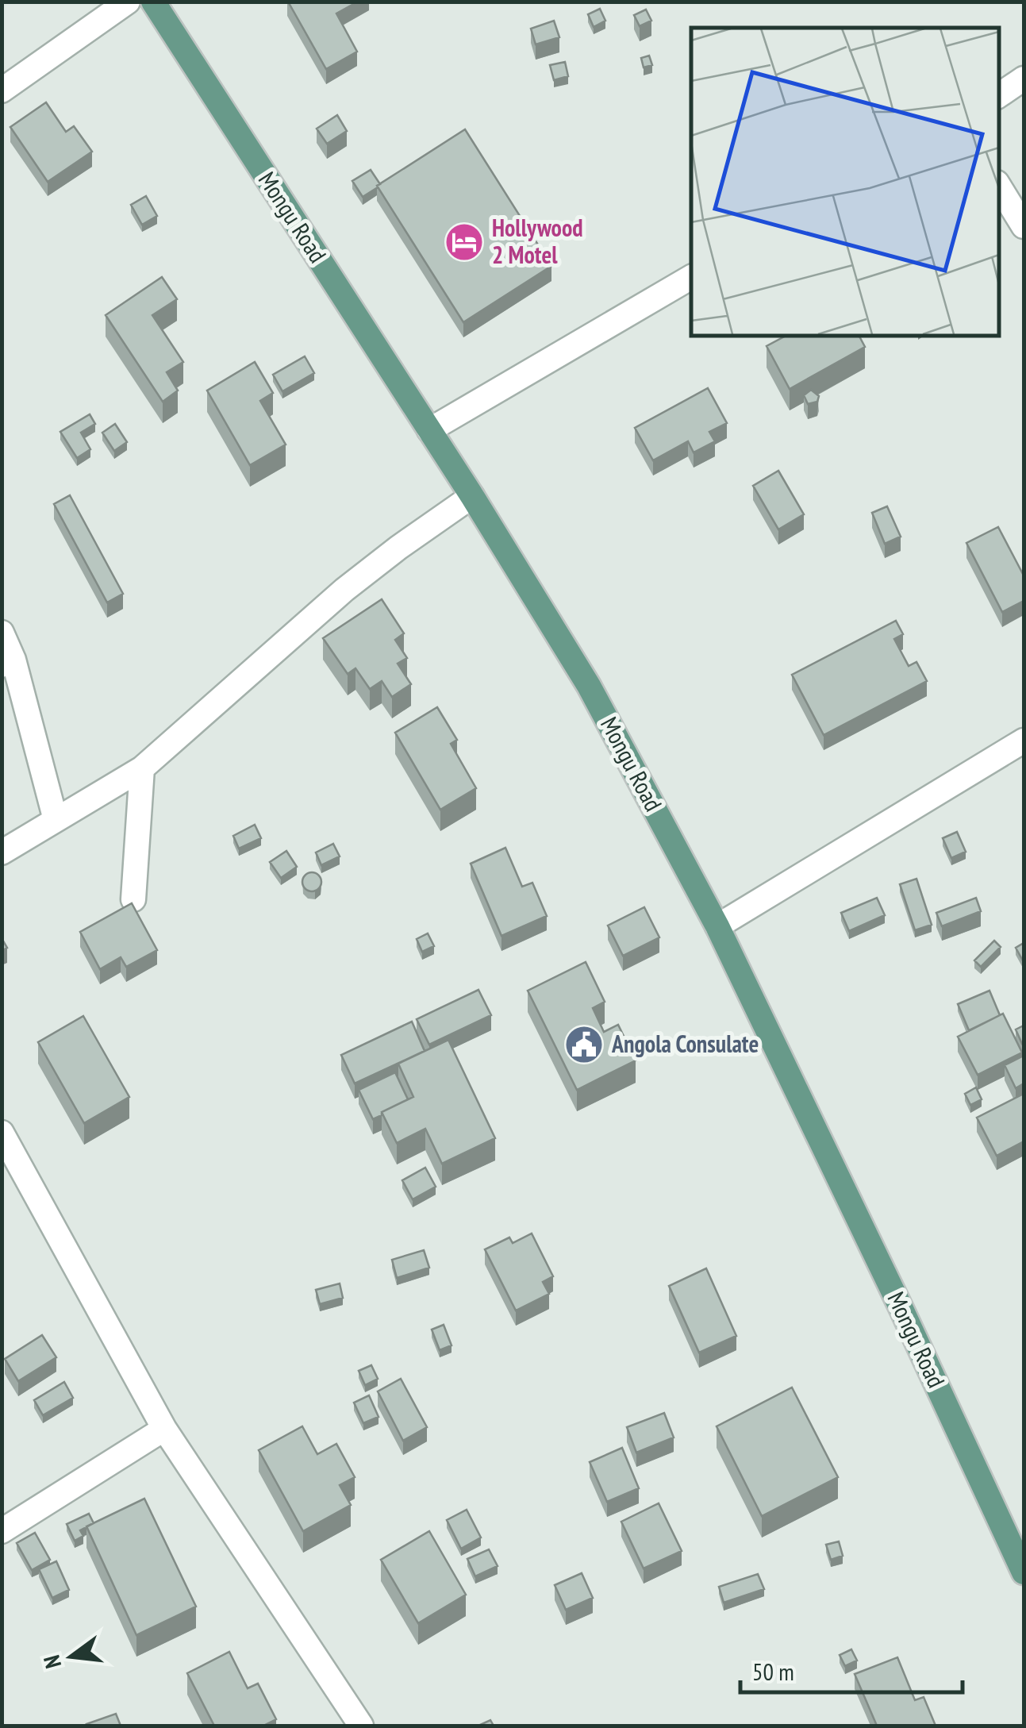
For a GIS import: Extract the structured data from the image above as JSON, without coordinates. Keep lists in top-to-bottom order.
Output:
{
  "streets": {
    "main road": ["Mongu Road"]
  },
  "places": {
    "hotel": ["Hollywood 2 Motel"],
    "public building": ["Angola Consulate"]
  },
  "scale_bar": "50 m",
  "north": "left"
}
